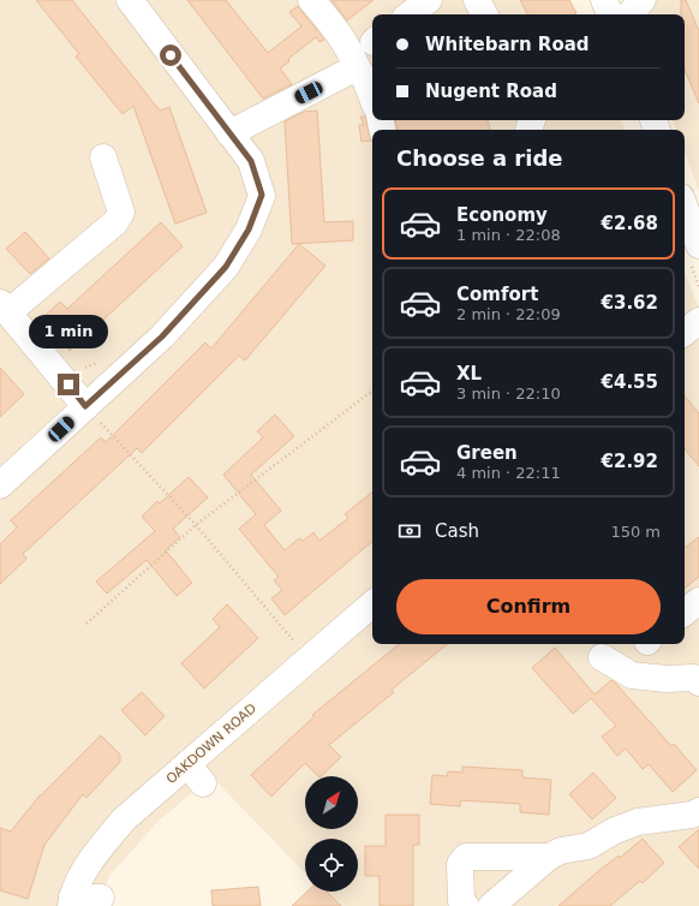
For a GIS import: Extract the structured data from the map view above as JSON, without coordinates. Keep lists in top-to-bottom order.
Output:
{
  "streets": {
    "street": ["OAKDOWN ROAD"]
  },
  "north": "top right",
  "page": {
    "banner": ["Whitebarn Road", "Nugent Road"],
    "heading": "Choose a ride",
    "list": [
      {
        "name": "Economy",
        "note": "1 min · 22:08",
        "value": "€2.68"
      },
      {
        "name": "Comfort",
        "note": "2 min · 22:09",
        "value": "€3.62"
      },
      {
        "name": "XL",
        "note": "3 min · 22:10",
        "value": "€4.55"
      },
      {
        "name": "Green",
        "note": "4 min · 22:11",
        "value": "€2.92"
      }
    ],
    "bubble": "1 min",
    "pay": ["Cash", "150 m"],
    "buttons": "Confirm"
  }
}
